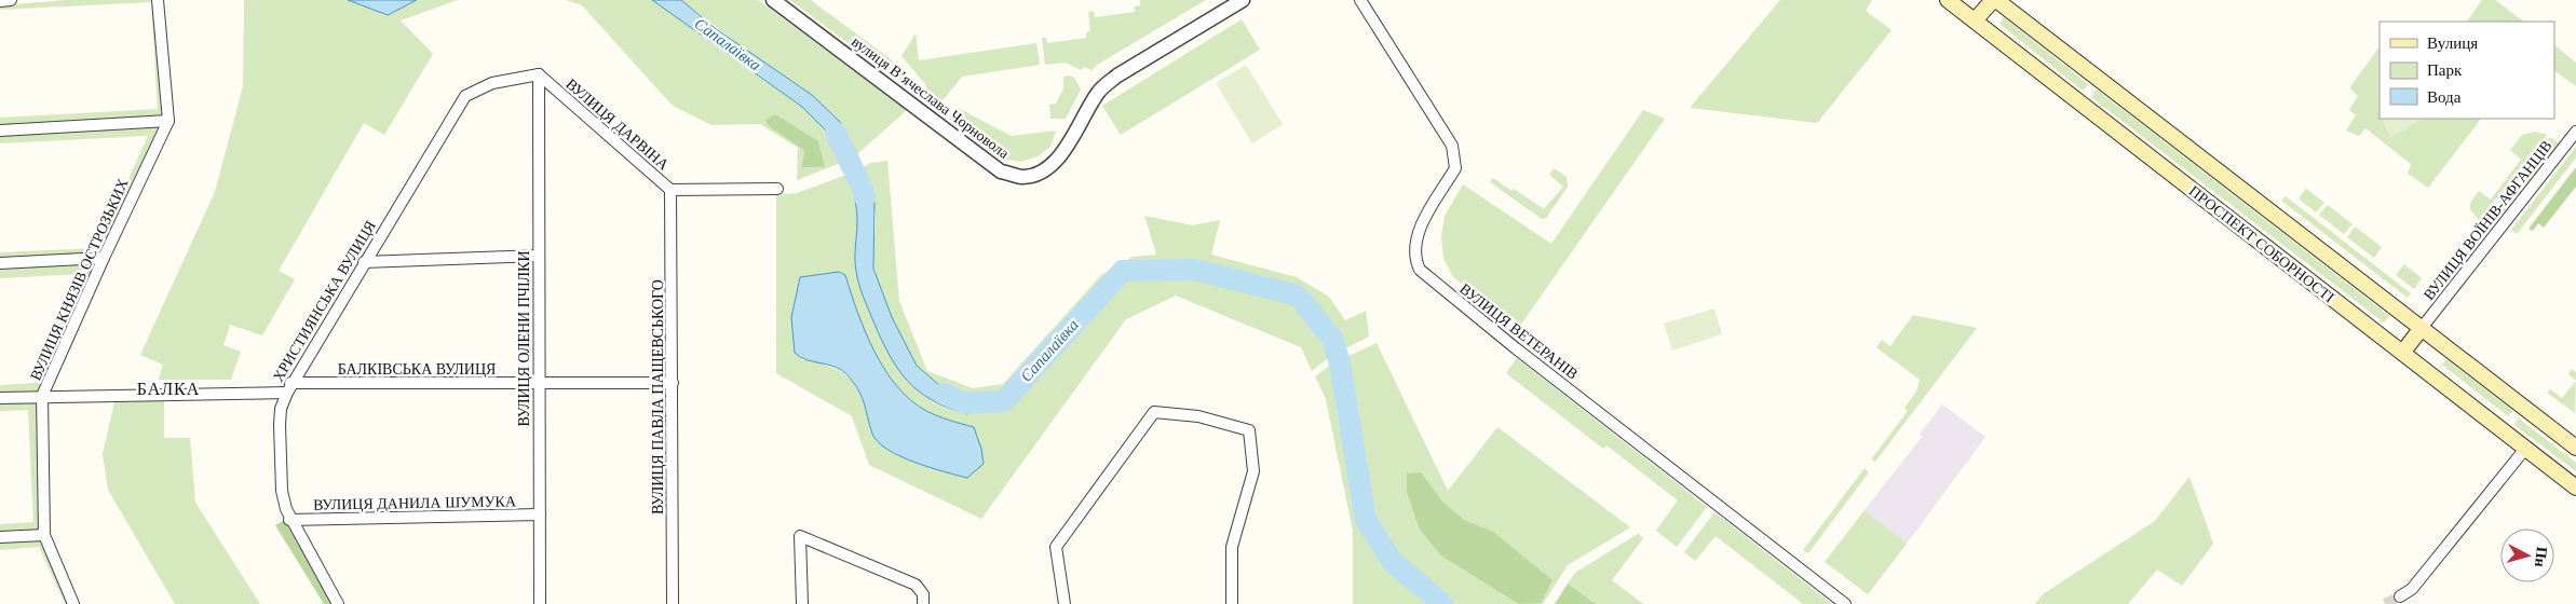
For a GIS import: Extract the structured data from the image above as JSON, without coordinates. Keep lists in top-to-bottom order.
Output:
{
  "streets": {
    "main road": ["ПРОСПЕКТ СОБОРНОСТІ"],
    "street": [
      "вулиця Вʼячеслава Чорновола",
      "ВУЛИЦЯ ДАРВІНА",
      "ВУЛИЦЯ ВОЇНІВ-АФГАНЦІВ",
      "ВУЛИЦЯ КНЯЗІВ ОСТРОЗЬКИХ",
      "ХРИСТИЯНСЬКА ВУЛИЦЯ",
      "ВУЛИЦЯ ВЕТЕРАНІВ",
      "ВУЛИЦЯ ОЛЕНИ ПЧІЛКИ",
      "БАЛКІВСЬКА ВУЛИЦЯ",
      "ВУЛИЦЯ ПАВЛА ПАЩЕВСЬКОГО",
      "ВУЛИЦЯ ДАНИЛА ШУМУКА"
    ]
  },
  "crossings": [
    ["ВУЛИЦЯ ДАРВІНА", "ХРИСТИЯНСЬКА ВУЛИЦЯ"],
    ["ВУЛИЦЯ ДАРВІНА", "ВУЛИЦЯ ОЛЕНИ ПЧІЛКИ"],
    ["ВУЛИЦЯ ДАРВІНА", "ВУЛИЦЯ ПАВЛА ПАЩЕВСЬКОГО"],
    ["ВУЛИЦЯ КНЯЗІВ ОСТРОЗЬКИХ", "БАЛКІВСЬКА ВУЛИЦЯ"],
    ["ХРИСТИЯНСЬКА ВУЛИЦЯ", "ВУЛИЦЯ ОЛЕНИ ПЧІЛКИ"],
    ["ХРИСТИЯНСЬКА ВУЛИЦЯ", "БАЛКІВСЬКА ВУЛИЦЯ"],
    ["ХРИСТИЯНСЬКА ВУЛИЦЯ", "ВУЛИЦЯ ДАНИЛА ШУМУКА"],
    ["ВУЛИЦЯ ОЛЕНИ ПЧІЛКИ", "БАЛКІВСЬКА ВУЛИЦЯ"],
    ["ВУЛИЦЯ ОЛЕНИ ПЧІЛКИ", "ВУЛИЦЯ ДАНИЛА ШУМУКА"],
    ["БАЛКІВСЬКА ВУЛИЦЯ", "ВУЛИЦЯ ПАВЛА ПАЩЕВСЬКОГО"]
  ],
  "districts": ["БАЛКА"],
  "water": ["Сапалаївка"],
  "legend": ["Вулиця", "Парк", "Вода"],
  "north": "right"
}
